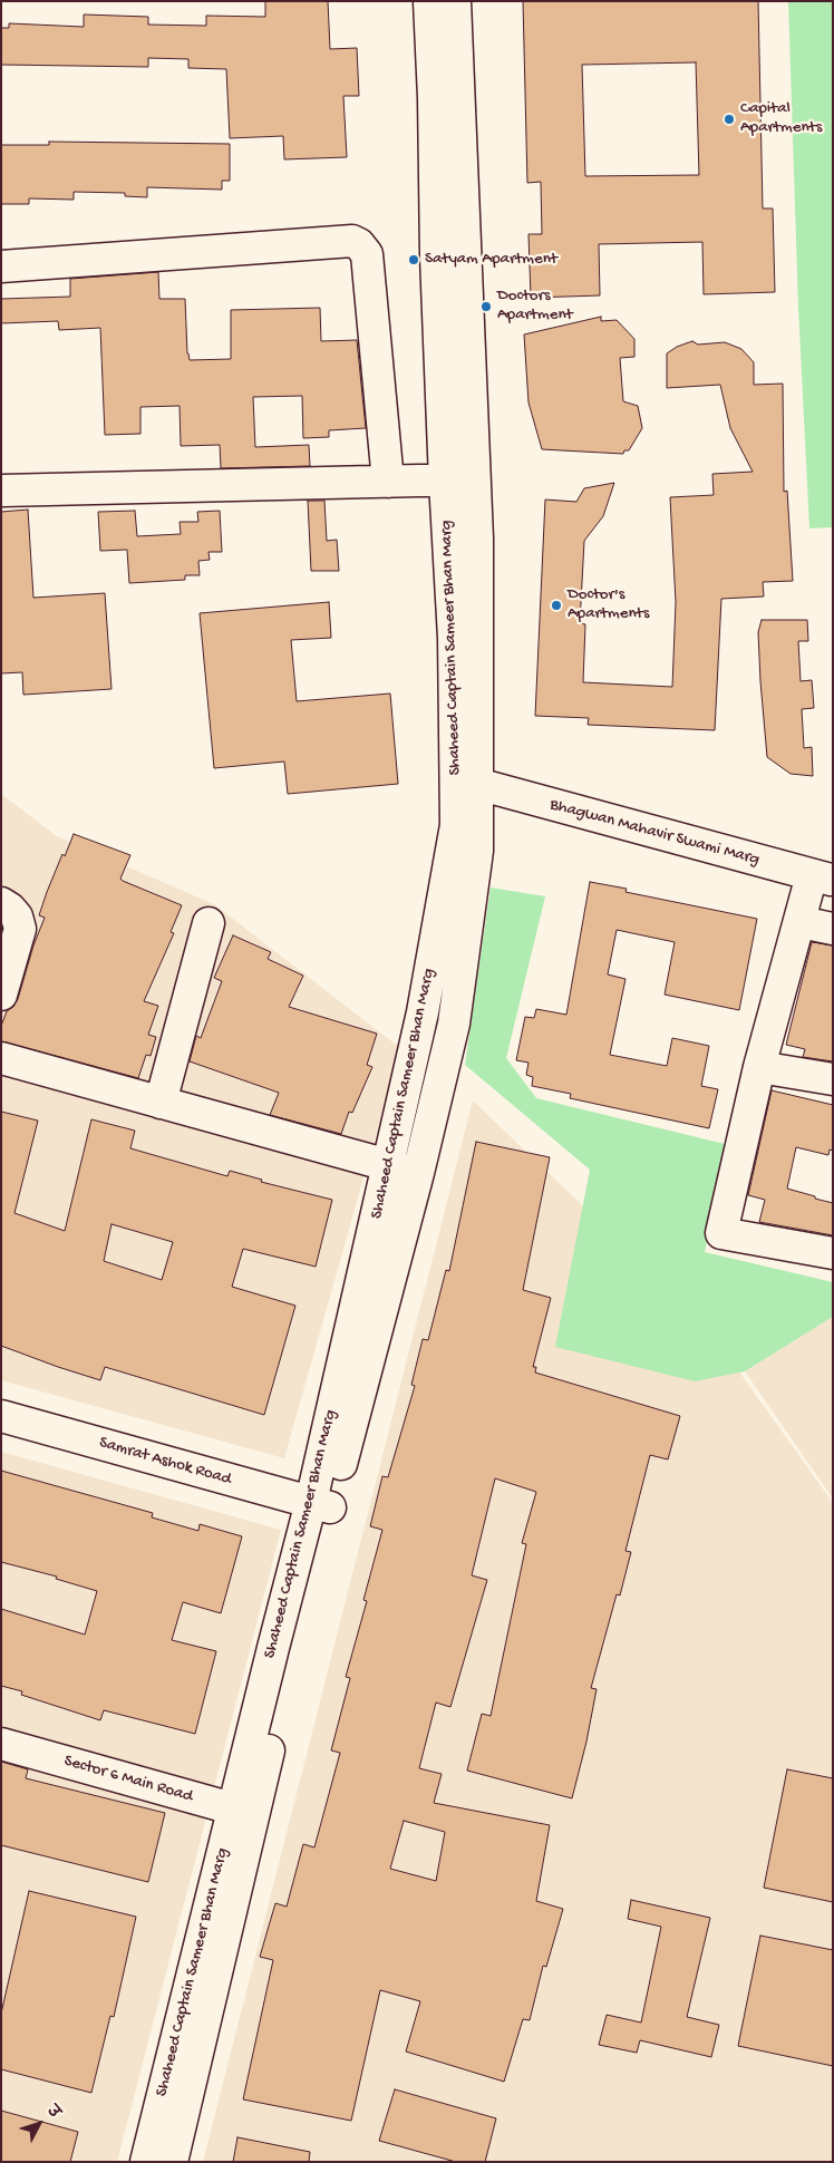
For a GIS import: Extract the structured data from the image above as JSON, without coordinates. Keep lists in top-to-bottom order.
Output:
{
  "streets": {
    "street": [
      "Shaheed Captain Sameer Bhan Marg",
      "Bhagwan Mahavir Swami Marg",
      "Samrat Ashok Road",
      "Sector 6 Main Road"
    ]
  },
  "crossings": [
    ["Shaheed Captain Sameer Bhan Marg", "Bhagwan Mahavir Swami Marg"],
    ["Shaheed Captain Sameer Bhan Marg", "Samrat Ashok Road"],
    ["Shaheed Captain Sameer Bhan Marg", "Sector 6 Main Road"]
  ],
  "places": [
    "Capital Apartments",
    "Satyam Apartment",
    "Doctors Apartment",
    "Doctor's Apartments"
  ],
  "north": "top right"
}
